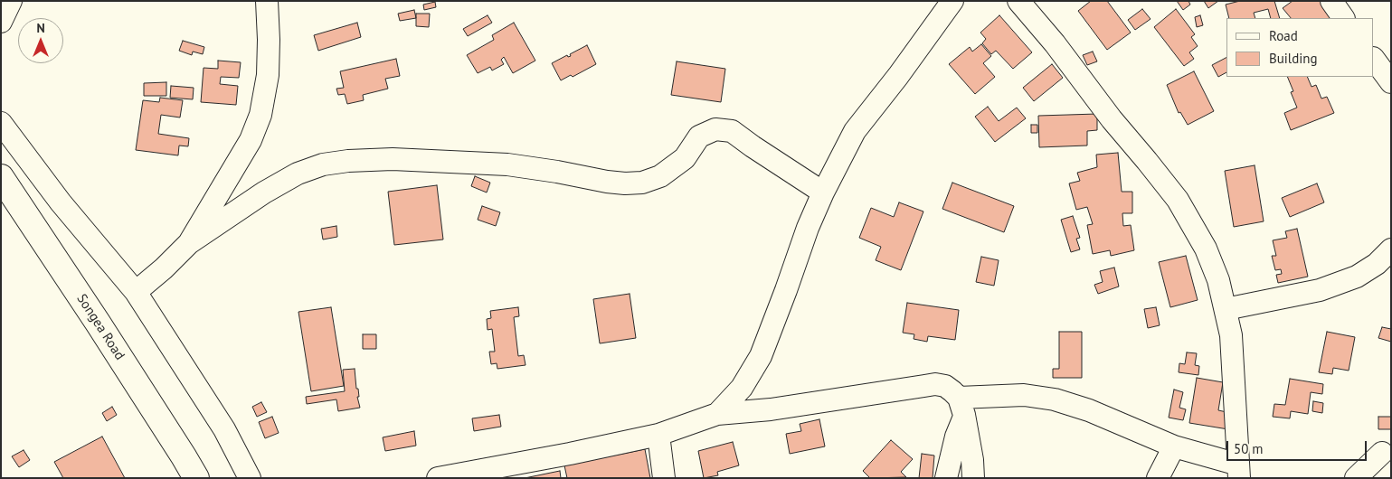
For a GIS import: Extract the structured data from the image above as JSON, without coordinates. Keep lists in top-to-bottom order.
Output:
{
  "streets": {
    "highway": ["Songea Road"]
  },
  "legend": ["Road", "Building"],
  "scale_bar": "50 m",
  "north": "top"
}
